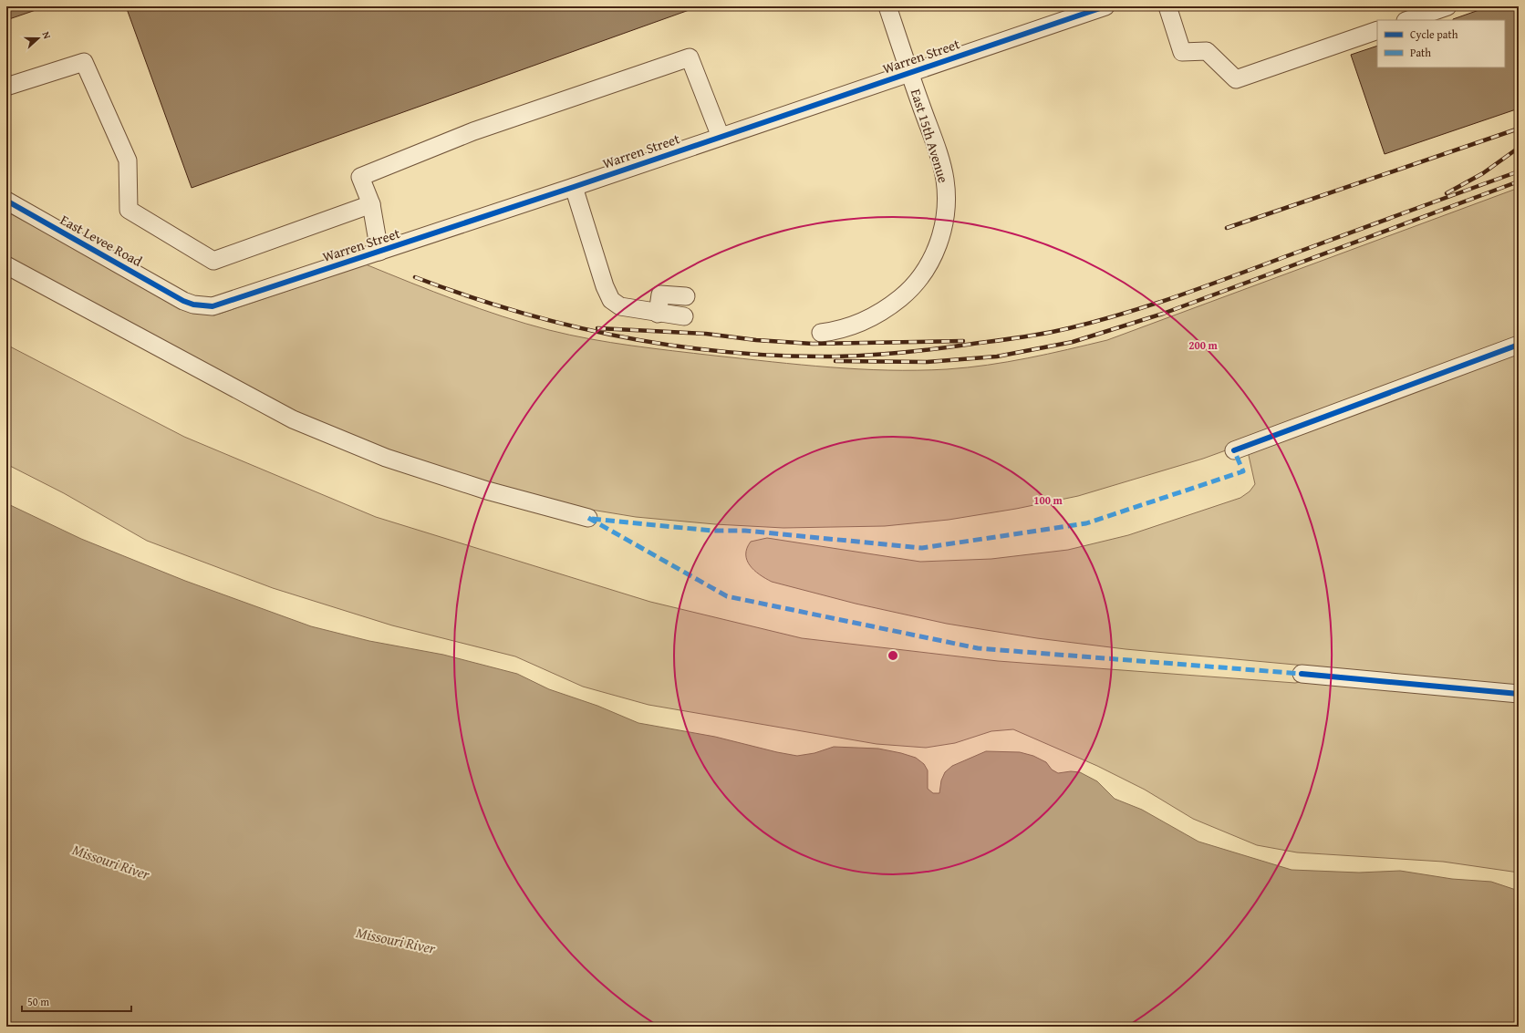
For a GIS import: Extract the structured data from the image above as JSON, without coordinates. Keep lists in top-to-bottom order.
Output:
{
  "streets": {
    "street": ["Warren Street", "East 15th Avenue", "East Levee Road"]
  },
  "crossings": [
    ["Warren Street", "East 15th Avenue"],
    ["Warren Street", "East Levee Road"]
  ],
  "water": ["Missouri River"],
  "legend": ["Cycle path", "Path"],
  "scale_bar": "50 m",
  "north": "right",
  "rings": ["200 m", "100 m"]
}
